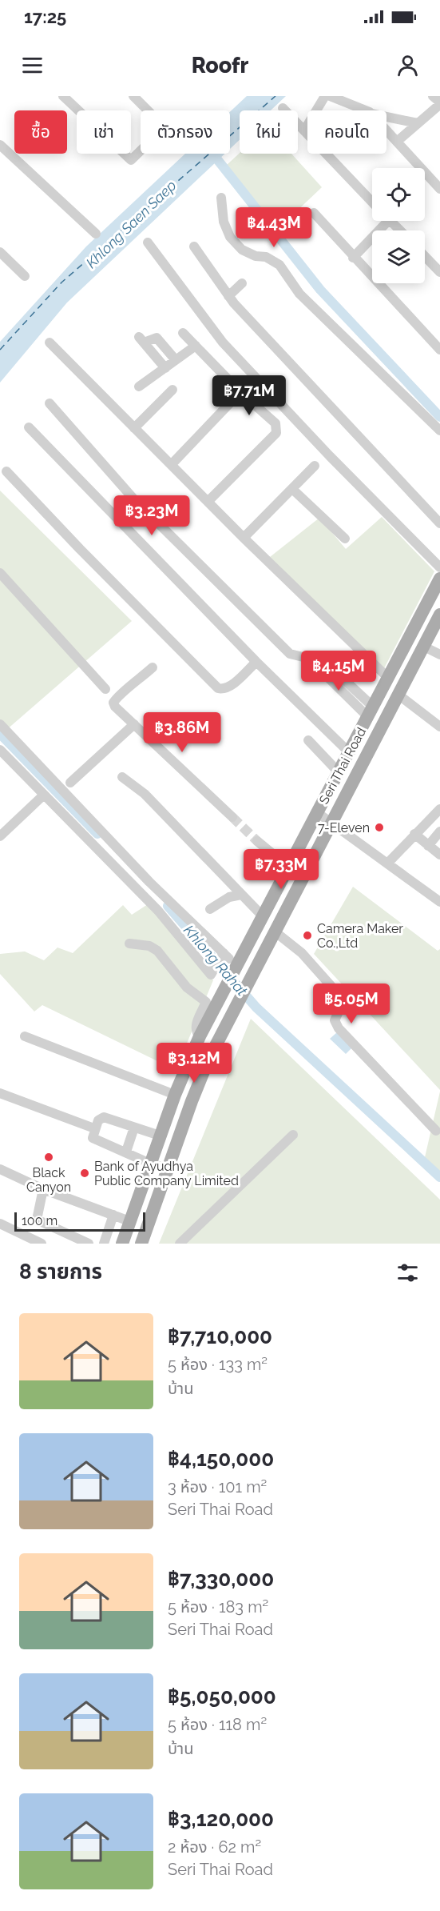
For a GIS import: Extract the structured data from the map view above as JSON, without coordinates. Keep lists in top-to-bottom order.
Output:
{
  "streets": {
    "main road": ["Seri Thai Road"]
  },
  "water": ["Khlong Saen Saep", "Khlong Rahat"],
  "places": [
    "7-Eleven",
    "Camera Maker Co.,Ltd",
    "Black Canyon",
    "Bank of Ayudhya Public Company Limited"
  ],
  "scale_bar": "100 m",
  "page": {
    "status": "17:25",
    "header": "Roofr",
    "chip": [
      "ซื้อ",
      "เช่า",
      "ตัวกรอง",
      "ใหม่",
      "คอนโด"
    ],
    "price": [
      "฿4.43M",
      "฿7.71M",
      "฿3.23M",
      "฿4.15M",
      "฿3.86M",
      "฿7.33M",
      "฿5.05M",
      "฿3.12M"
    ],
    "scale": "100 m",
    "heading": "8 รายการ",
    "list": [
      {
        "name": "฿7,710,000",
        "note": "5 ห้อง · 133 m² · บ้าน"
      },
      {
        "name": "฿4,150,000",
        "note": "3 ห้อง · 101 m² · Seri Thai Road"
      },
      {
        "name": "฿7,330,000",
        "note": "5 ห้อง · 183 m² · Seri Thai Road"
      },
      {
        "name": "฿5,050,000",
        "note": "5 ห้อง · 118 m² · บ้าน"
      },
      {
        "name": "฿3,120,000",
        "note": "2 ห้อง · 62 m² · Seri Thai Road"
      }
    ]
  }
}
